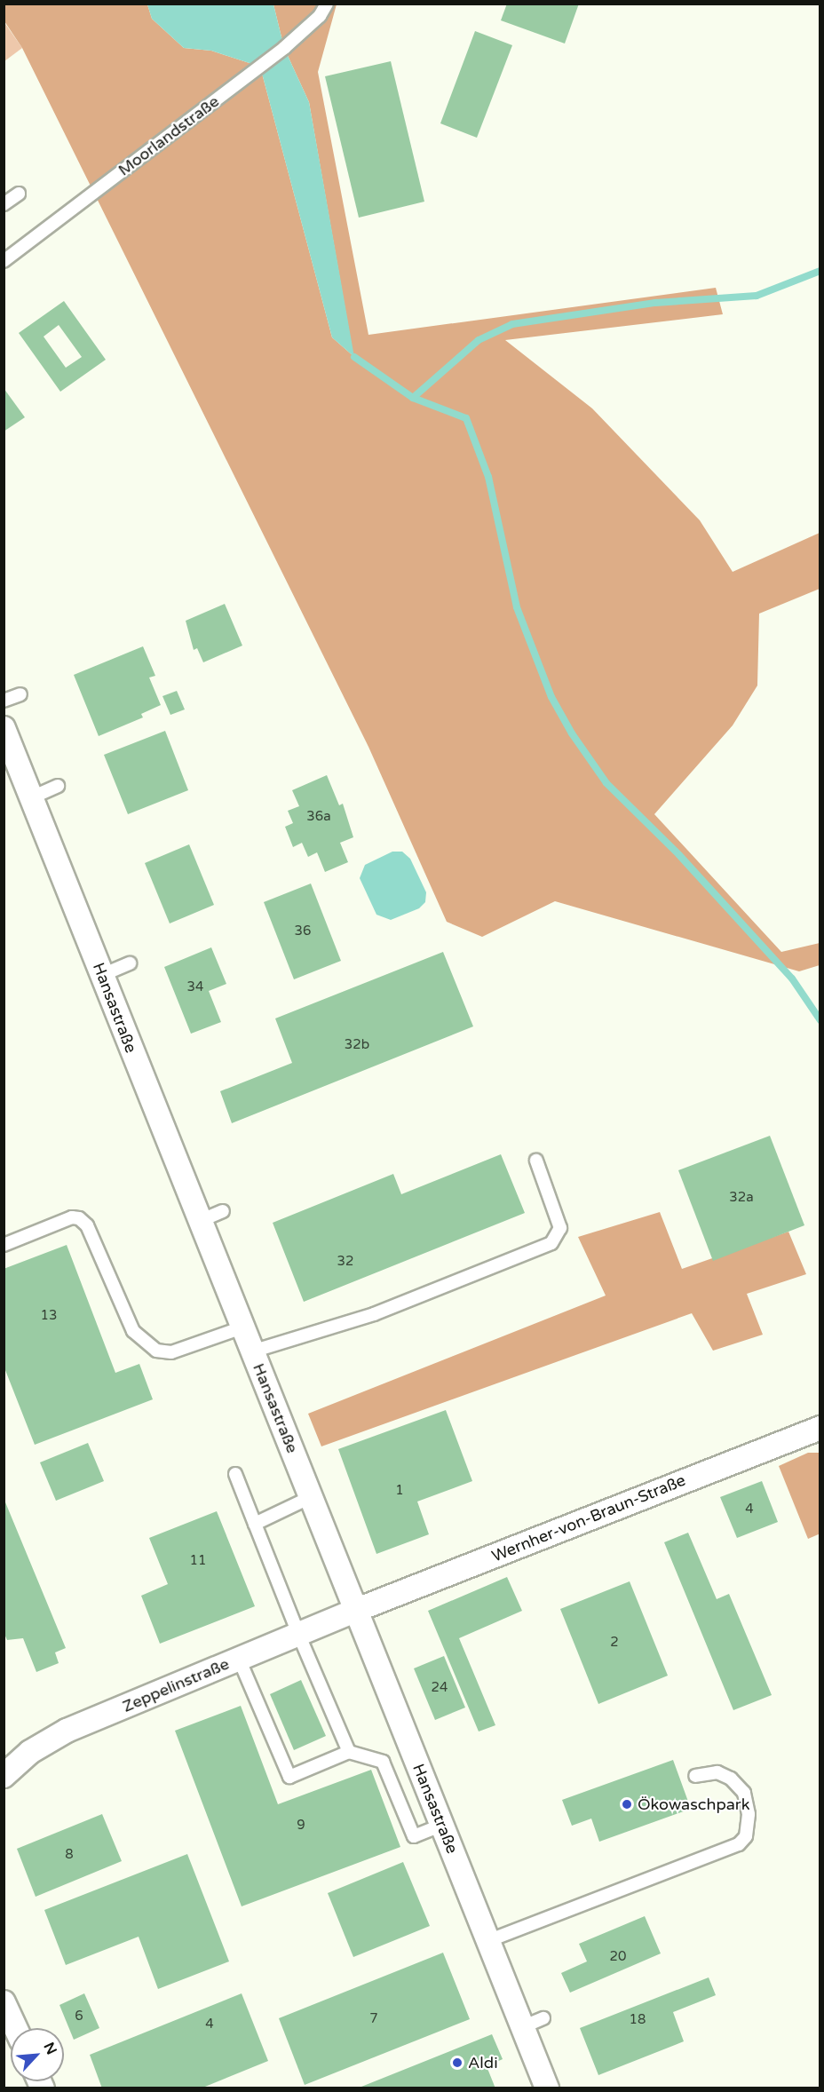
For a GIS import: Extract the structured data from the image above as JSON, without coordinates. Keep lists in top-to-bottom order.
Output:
{
  "streets": {
    "street": ["Hansastraße", "Wernher-von-Braun-Straße", "Zeppelinstraße"],
    "lane": ["Moorlandstraße"]
  },
  "crossings": [
    ["Hansastraße", "Wernher-von-Braun-Straße"],
    ["Hansastraße", "Zeppelinstraße"],
    ["Wernher-von-Braun-Straße", "Zeppelinstraße"]
  ],
  "places": ["Ökowaschpark", "Aldi"],
  "house_numbers": [
    "36a",
    "36",
    "34",
    "32b",
    "32a",
    "32",
    "13",
    "1",
    "4",
    "11",
    "2",
    "24",
    "9",
    "8",
    "20",
    "6",
    "7",
    "18",
    "4"
  ],
  "north": "top right"
}
